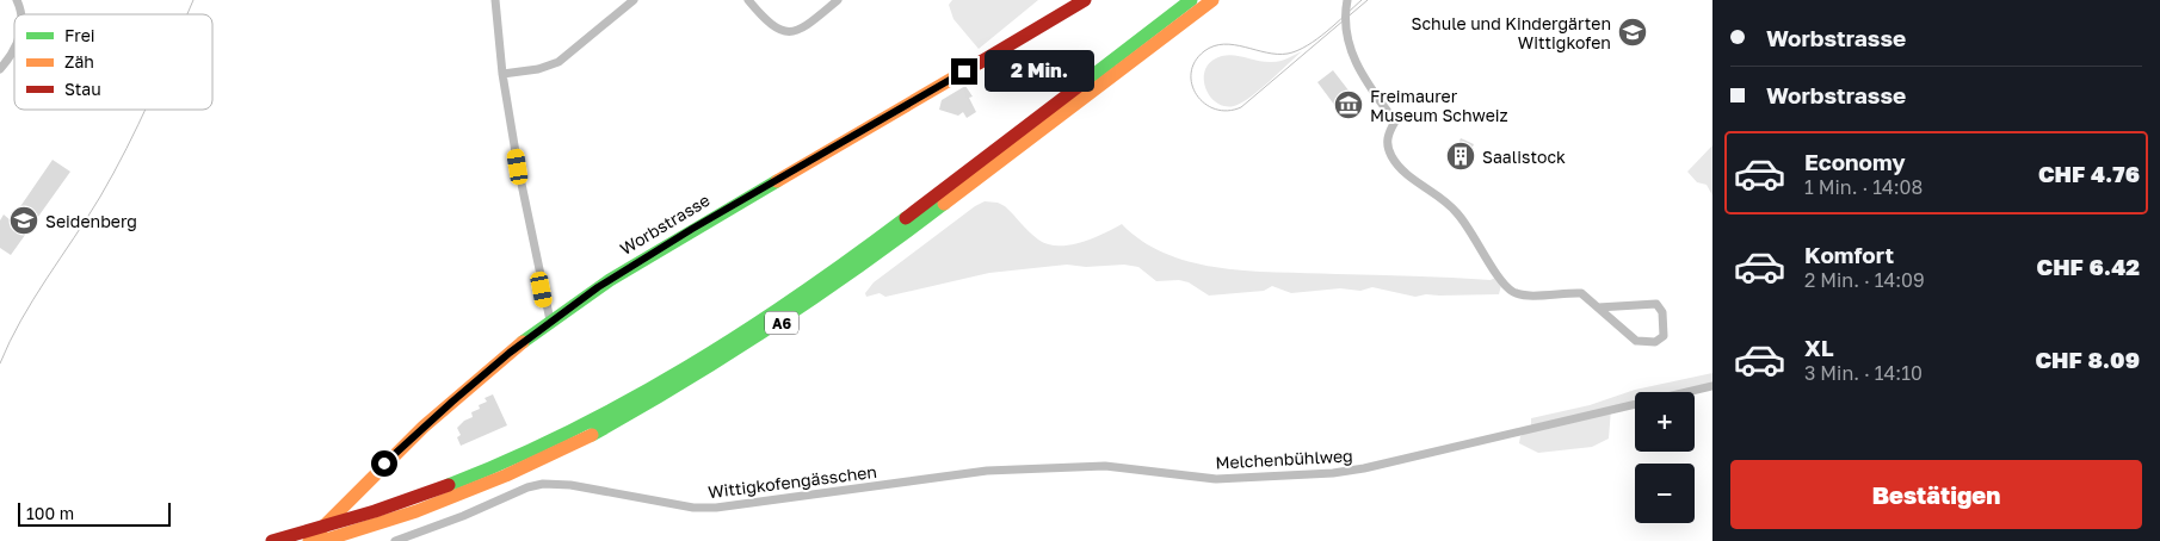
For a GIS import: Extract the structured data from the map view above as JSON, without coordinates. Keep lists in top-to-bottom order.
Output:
{
  "streets": {
    "main road": ["Worbstrasse", "A6"],
    "street": ["Melchenbühlweg", "Wittigkofengässchen"]
  },
  "crossings": [
    ["Worbstrasse", "A6"],
    ["Melchenbühlweg", "Wittigkofengässchen"]
  ],
  "places": {
    "school or university": ["Schule und Kindergärten Wittigkofen", "Seidenberg"],
    "museum": ["Freimaurer Museum Schweiz"],
    "building": ["Saalistock"]
  },
  "legend": ["Frei", "Zäh", "Stau"],
  "scale_bar": "100 m",
  "page": {
    "banner": ["Worbstrasse", "Worbstrasse"],
    "bubble": "2 Min.",
    "list": [
      {
        "name": "Economy",
        "note": "1 Min. · 14:08",
        "value": "CHF 4.76"
      },
      {
        "name": "Komfort",
        "note": "2 Min. · 14:09",
        "value": "CHF 6.42"
      },
      {
        "name": "XL",
        "note": "3 Min. · 14:10",
        "value": "CHF 8.09"
      }
    ],
    "map_buttons": ["+", "−"],
    "buttons": "Bestätigen",
    "scale": "100 m"
  }
}
